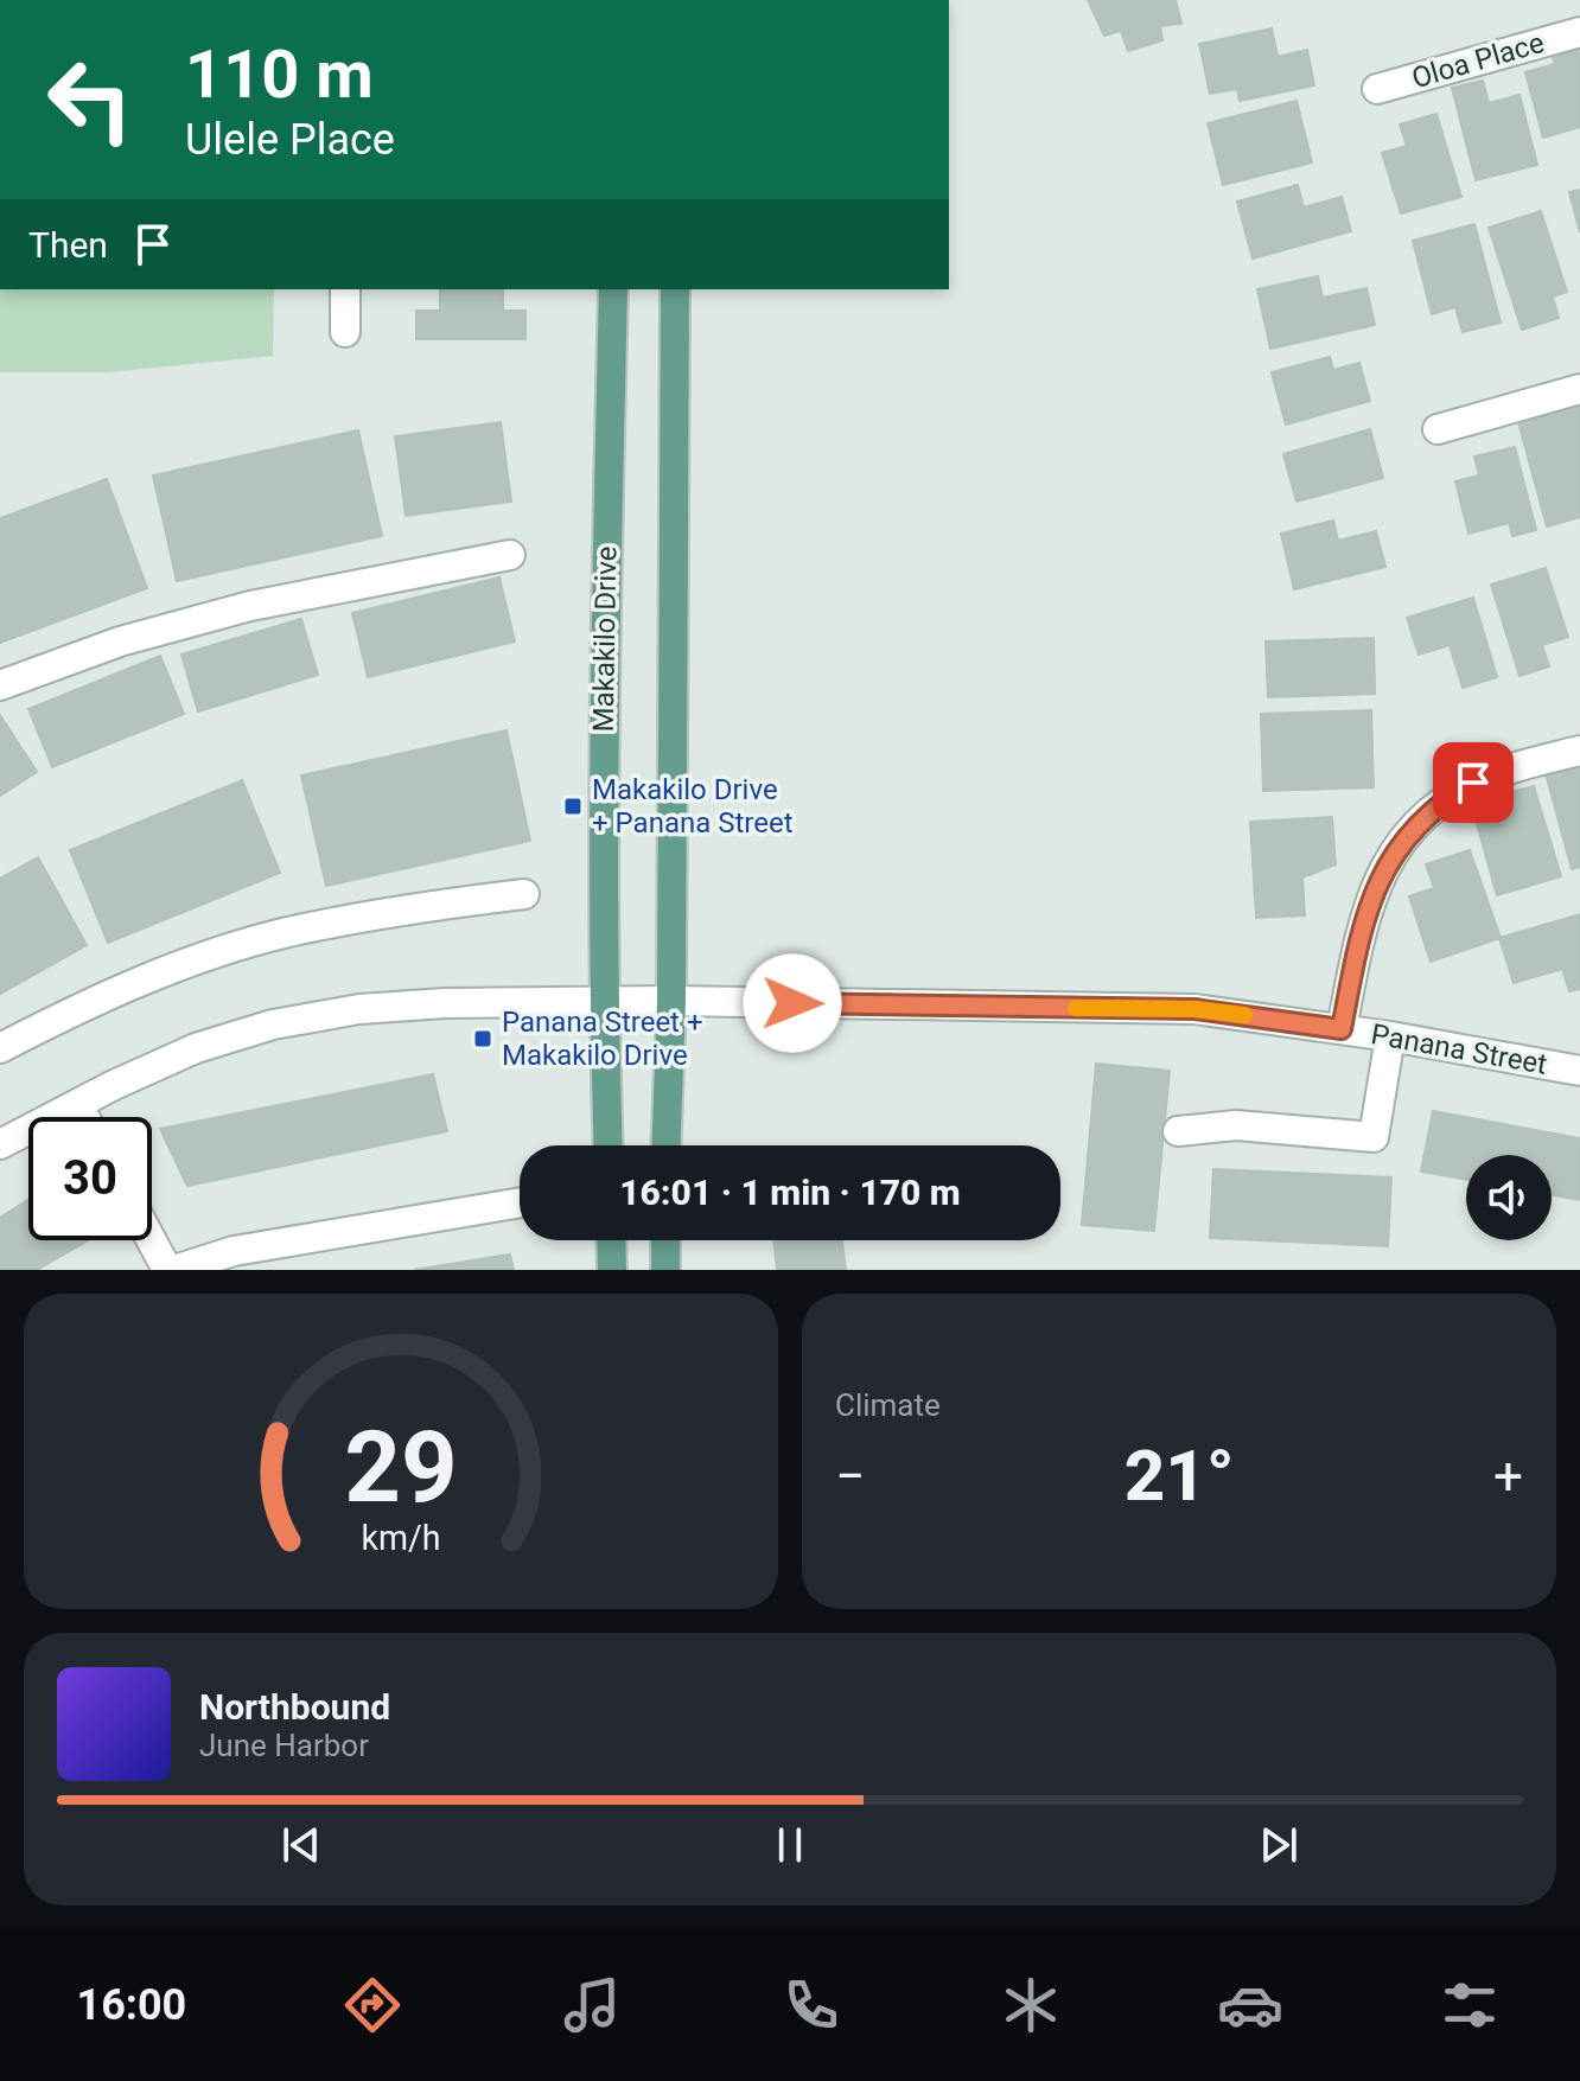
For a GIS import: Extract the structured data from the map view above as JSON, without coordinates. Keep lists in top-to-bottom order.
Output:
{
  "streets": {
    "main road": ["Makakilo Drive"],
    "street": ["Oloa Place", "Panana Street"]
  },
  "crossings": [
    ["Makakilo Drive", "Panana Street"]
  ],
  "places": {
    "transit": ["Makakilo Drive + Panana Street", "Panana Street + Makakilo Drive"]
  },
  "page": {
    "turn": ["110 m", "Ulele Place"],
    "then": "Then",
    "limit": "30",
    "trip": "16:01 · 1 min · 170 m",
    "tile": "Climate",
    "heat": ["−", "21°", "+"],
    "song": ["Northbound", "June Harbor"],
    "tabs": "16:00",
    "gauge": ["29", "km/h"]
  }
}
